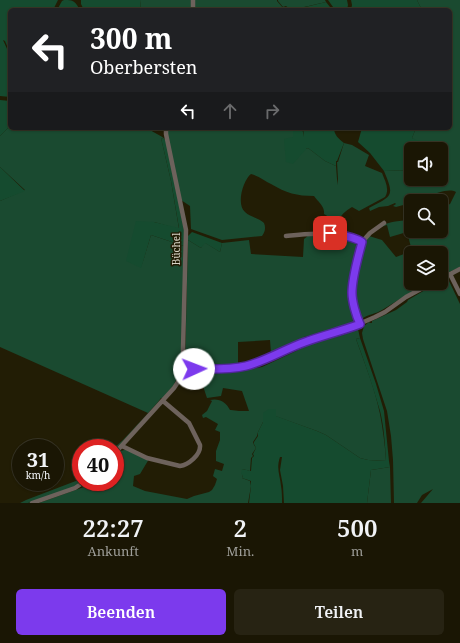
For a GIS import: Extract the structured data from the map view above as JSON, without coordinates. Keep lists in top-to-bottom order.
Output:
{
  "streets": {
    "street": ["Büchel"]
  },
  "page": {
    "turn": ["300 m", "Oberbersten"],
    "speed": "31 km/h",
    "limit": "40",
    "eta": [
      "22:27",
      "Ankunft",
      "2",
      "Min.",
      "500",
      "m"
    ],
    "buttons": ["Beenden", "Teilen"]
  }
}
